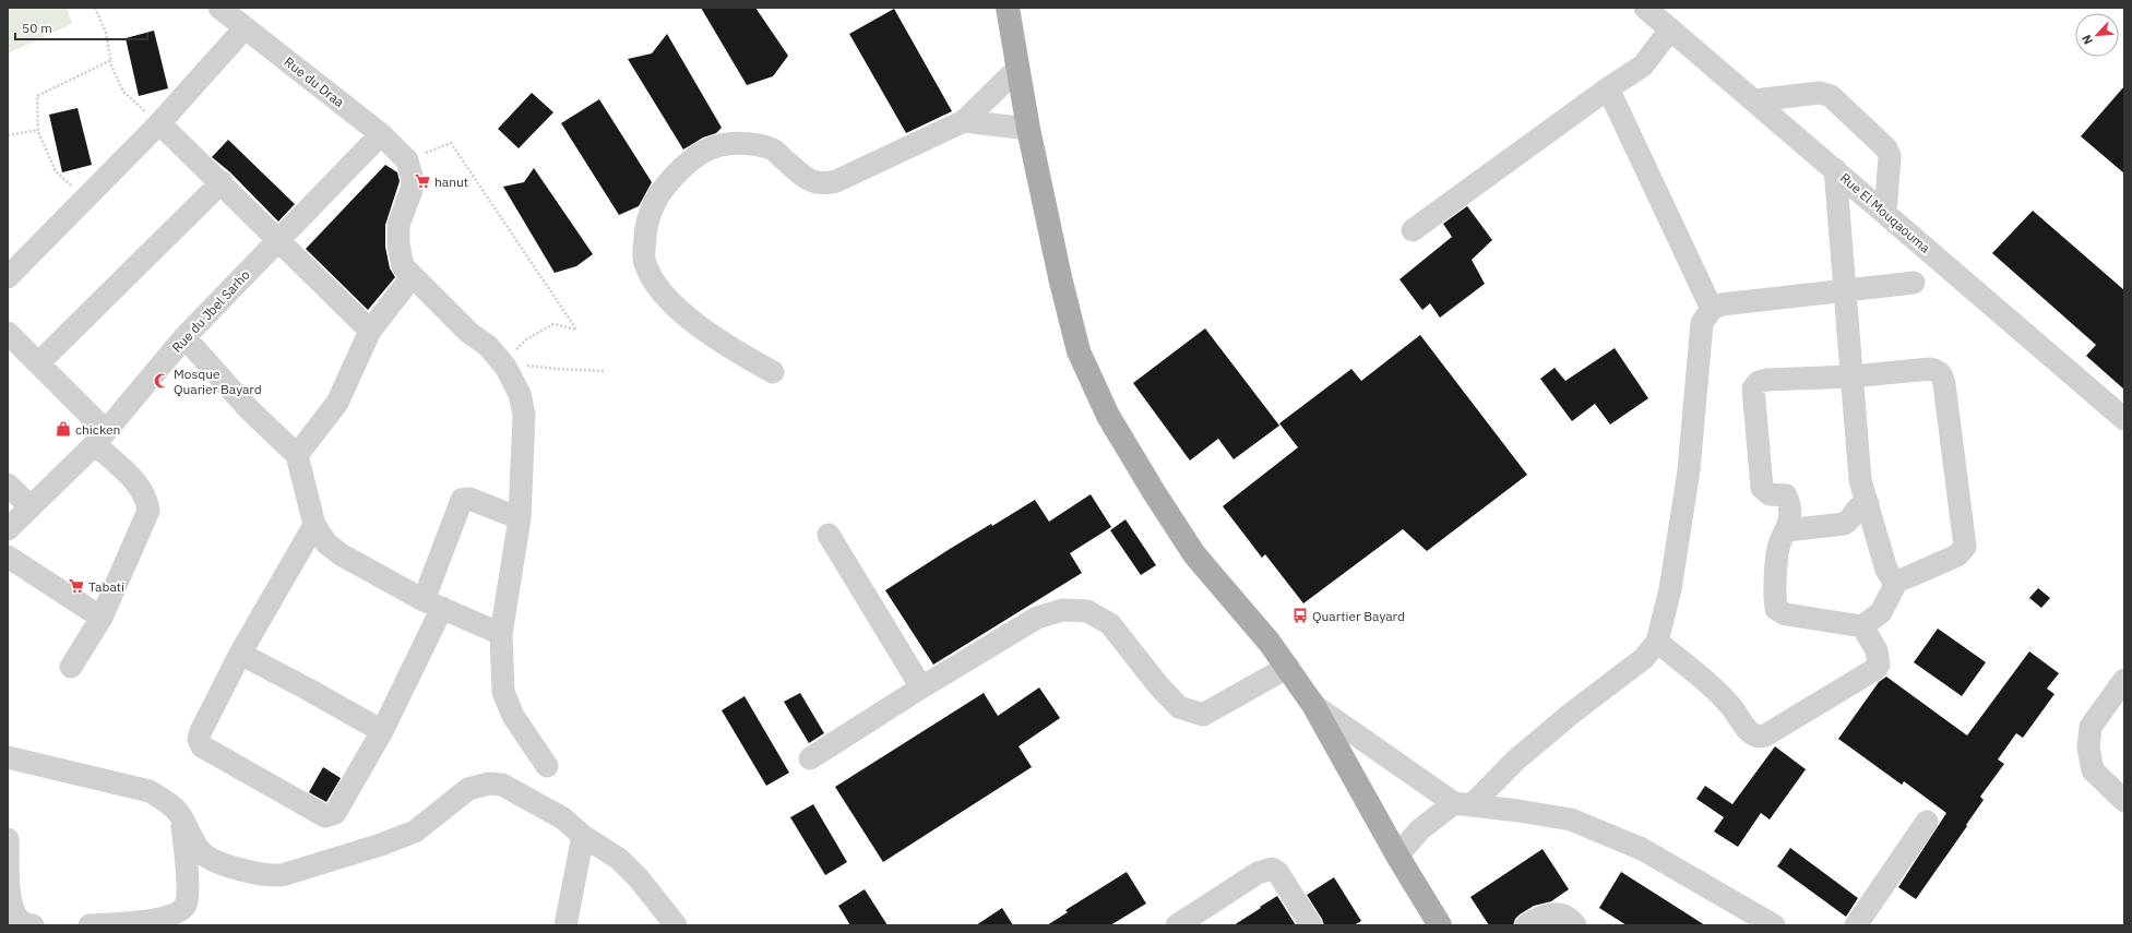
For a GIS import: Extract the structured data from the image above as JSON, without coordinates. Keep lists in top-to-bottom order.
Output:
{
  "streets": {
    "street": ["Rue du Draa", "Rue El Mouqaouma", "Rue du Jbel Sarho"]
  },
  "crossings": [
    ["Rue du Draa", "Rue du Jbel Sarho"]
  ],
  "places": {
    "supermarket": ["hanut", "Tabati"],
    "mosque": ["Mosque Quarier Bayard"],
    "shop": ["chicken"],
    "bus stop": ["Quartier Bayard"]
  },
  "scale_bar": "50 m",
  "north": "bottom left"
}
